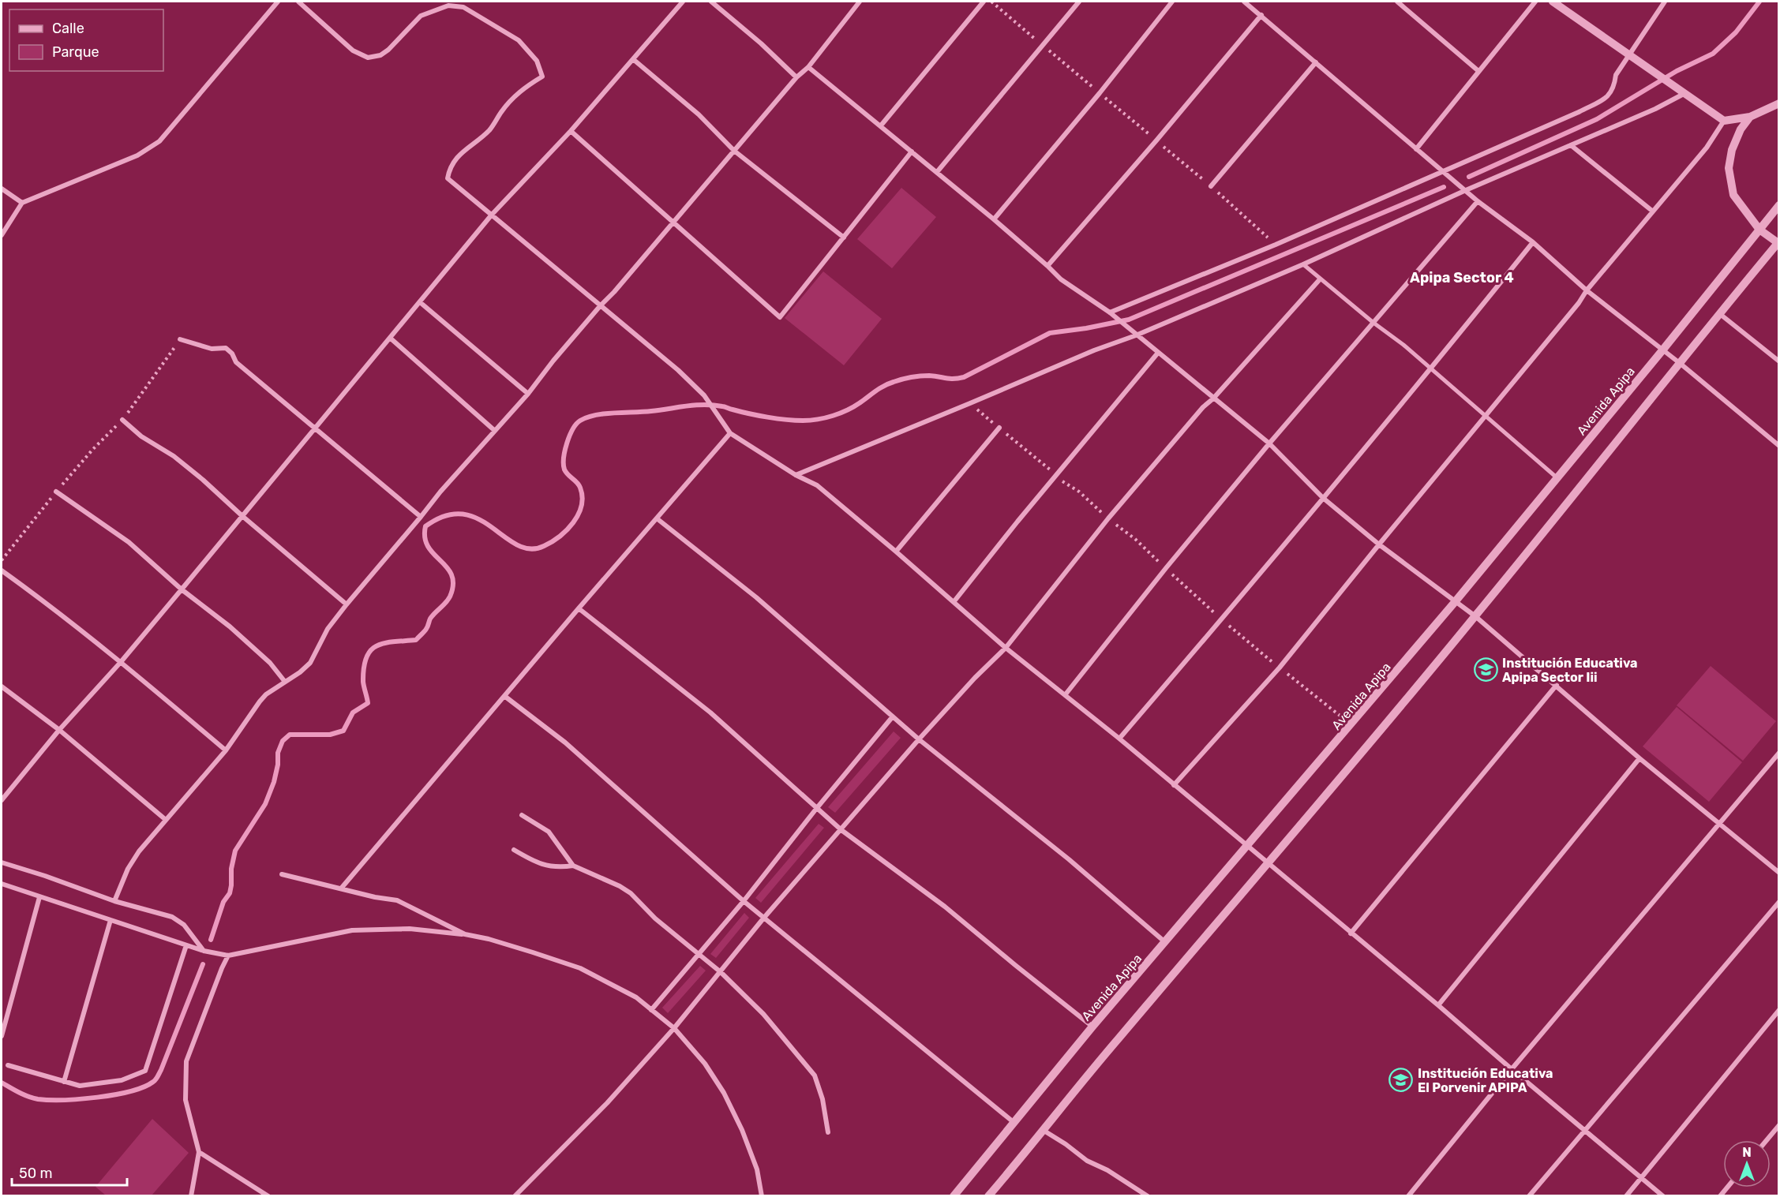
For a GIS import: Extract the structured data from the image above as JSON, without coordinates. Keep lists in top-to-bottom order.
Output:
{
  "streets": {
    "street": ["Avenida Apipa"]
  },
  "districts": ["Apipa Sector 4"],
  "places": {
    "school or university": ["Institución Educativa Apipa Sector Iii", "Institución Educativa El Porvenir APIPA"]
  },
  "legend": ["Calle", "Parque"],
  "scale_bar": "50 m",
  "north": "top"
}
